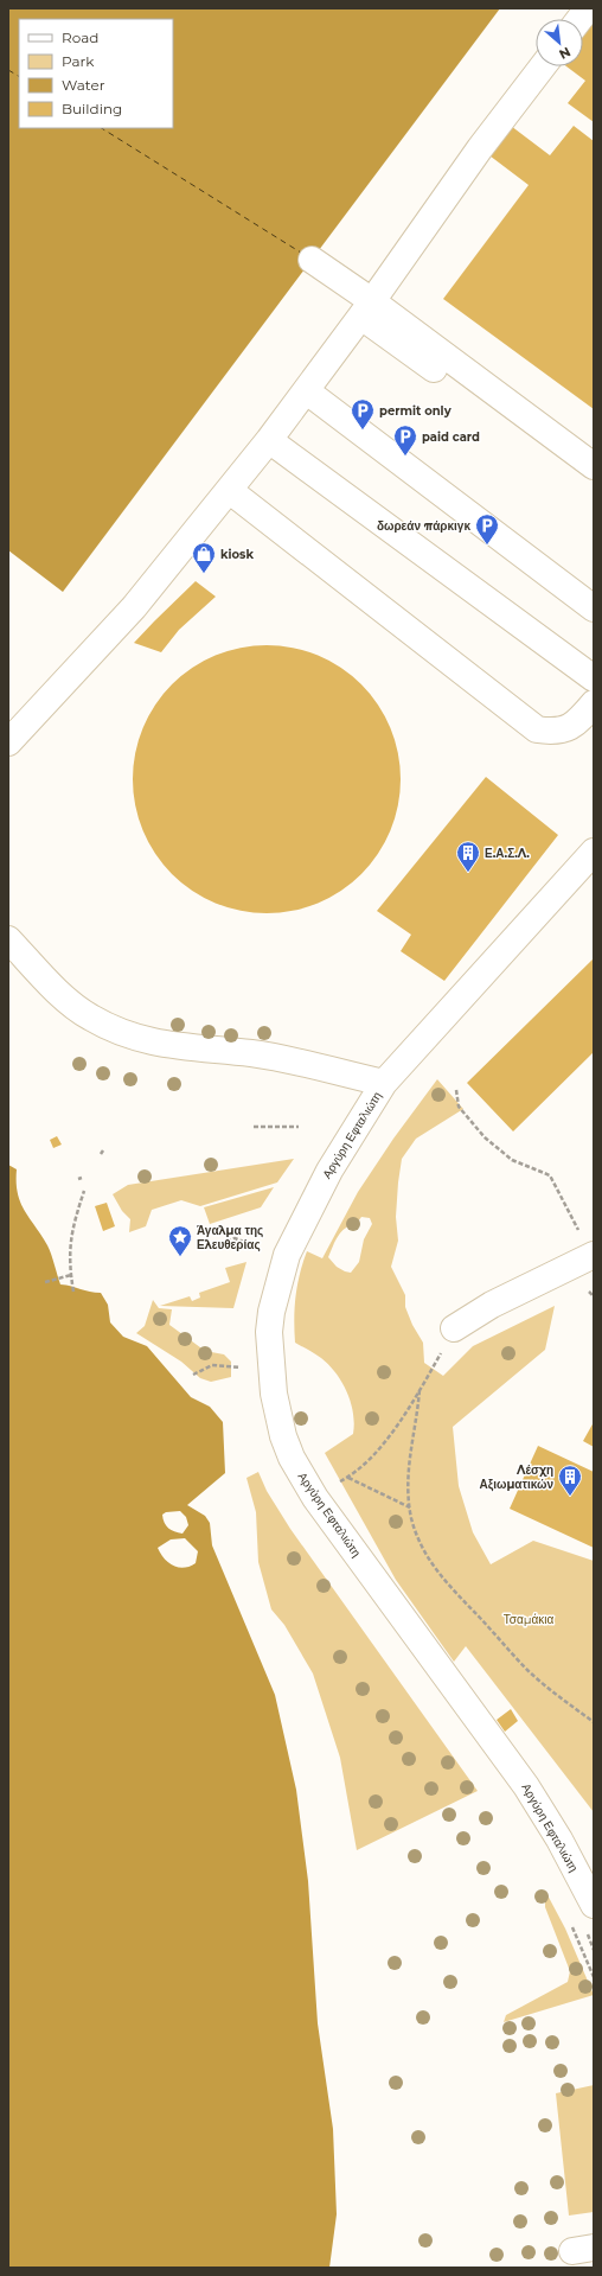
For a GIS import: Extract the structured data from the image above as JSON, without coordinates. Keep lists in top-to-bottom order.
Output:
{
  "streets": {
    "street": ["Αργύρη Εφταλιώτη"]
  },
  "parks": ["Τσαμάκια"],
  "places": {
    "parking": ["permit only", "paid card", "δωρεάν πάρκιγκ"],
    "shop": ["kiosk"],
    "building": ["Ε.Α.Σ.Λ.", "Λέσχη Αξιωματικών"],
    "place": ["Άγαλμα της Ελευθερίας"]
  },
  "legend": [
    "Road",
    "Park",
    "Water",
    "Building"
  ],
  "north": "bottom right"
}
